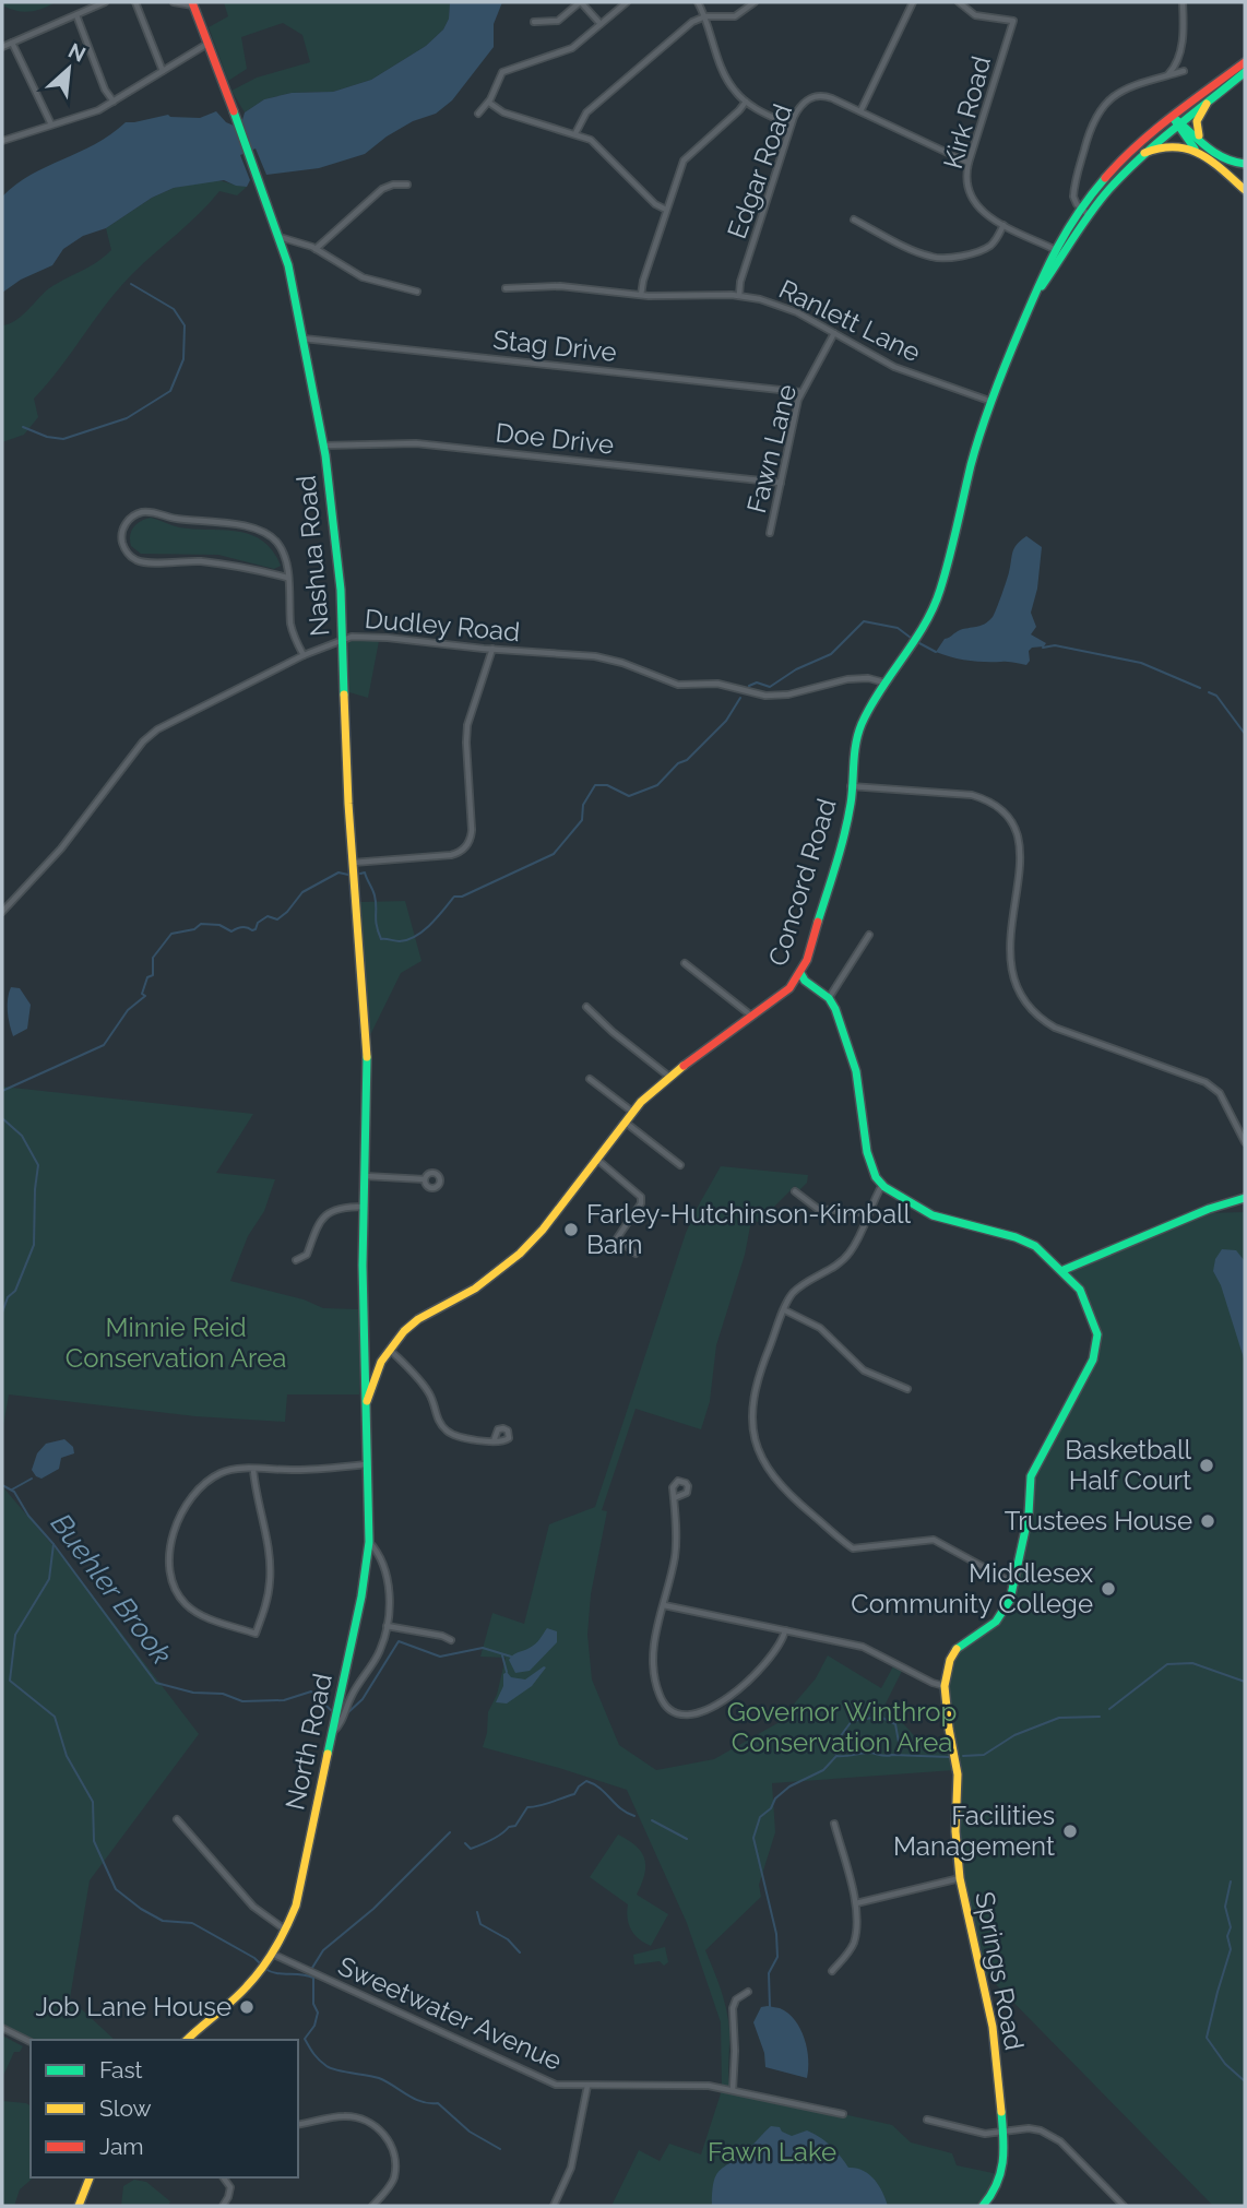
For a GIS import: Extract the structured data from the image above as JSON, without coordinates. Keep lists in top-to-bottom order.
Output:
{
  "streets": {
    "main road": [
      "Nashua Road",
      "Concord Road",
      "North Road",
      "Springs Road"
    ],
    "street": [
      "Kirk Road",
      "Edgar Road",
      "Ranlett Lane",
      "Stag Drive",
      "Doe Drive",
      "Fawn Lane",
      "Dudley Road",
      "Sweetwater Avenue"
    ]
  },
  "crossings": [
    ["Kirk Road", "Edgar Road"],
    ["Kirk Road", "Concord Road"],
    ["Edgar Road", "Ranlett Lane"],
    ["Ranlett Lane", "Fawn Lane"],
    ["Ranlett Lane", "Concord Road"],
    ["Stag Drive", "Fawn Lane"],
    ["Stag Drive", "Nashua Road"],
    ["Doe Drive", "Fawn Lane"],
    ["Doe Drive", "Nashua Road"],
    ["Nashua Road", "Dudley Road"],
    ["Nashua Road", "North Road"],
    ["Dudley Road", "Concord Road"],
    ["North Road", "Sweetwater Avenue"]
  ],
  "water": ["Buehler Brook"],
  "parks": ["Minnie Reid Conservation Area", "Governor Winthrop Conservation Area", "Fawn Lake"],
  "places": [
    "Farley-Hutchinson-Kimball Barn",
    "Basketball Half Court",
    "Trustees House",
    "Middlesex Community College",
    "Facilities Management",
    "Job Lane House"
  ],
  "legend": ["Fast", "Slow", "Jam"],
  "north": "top right"
}
